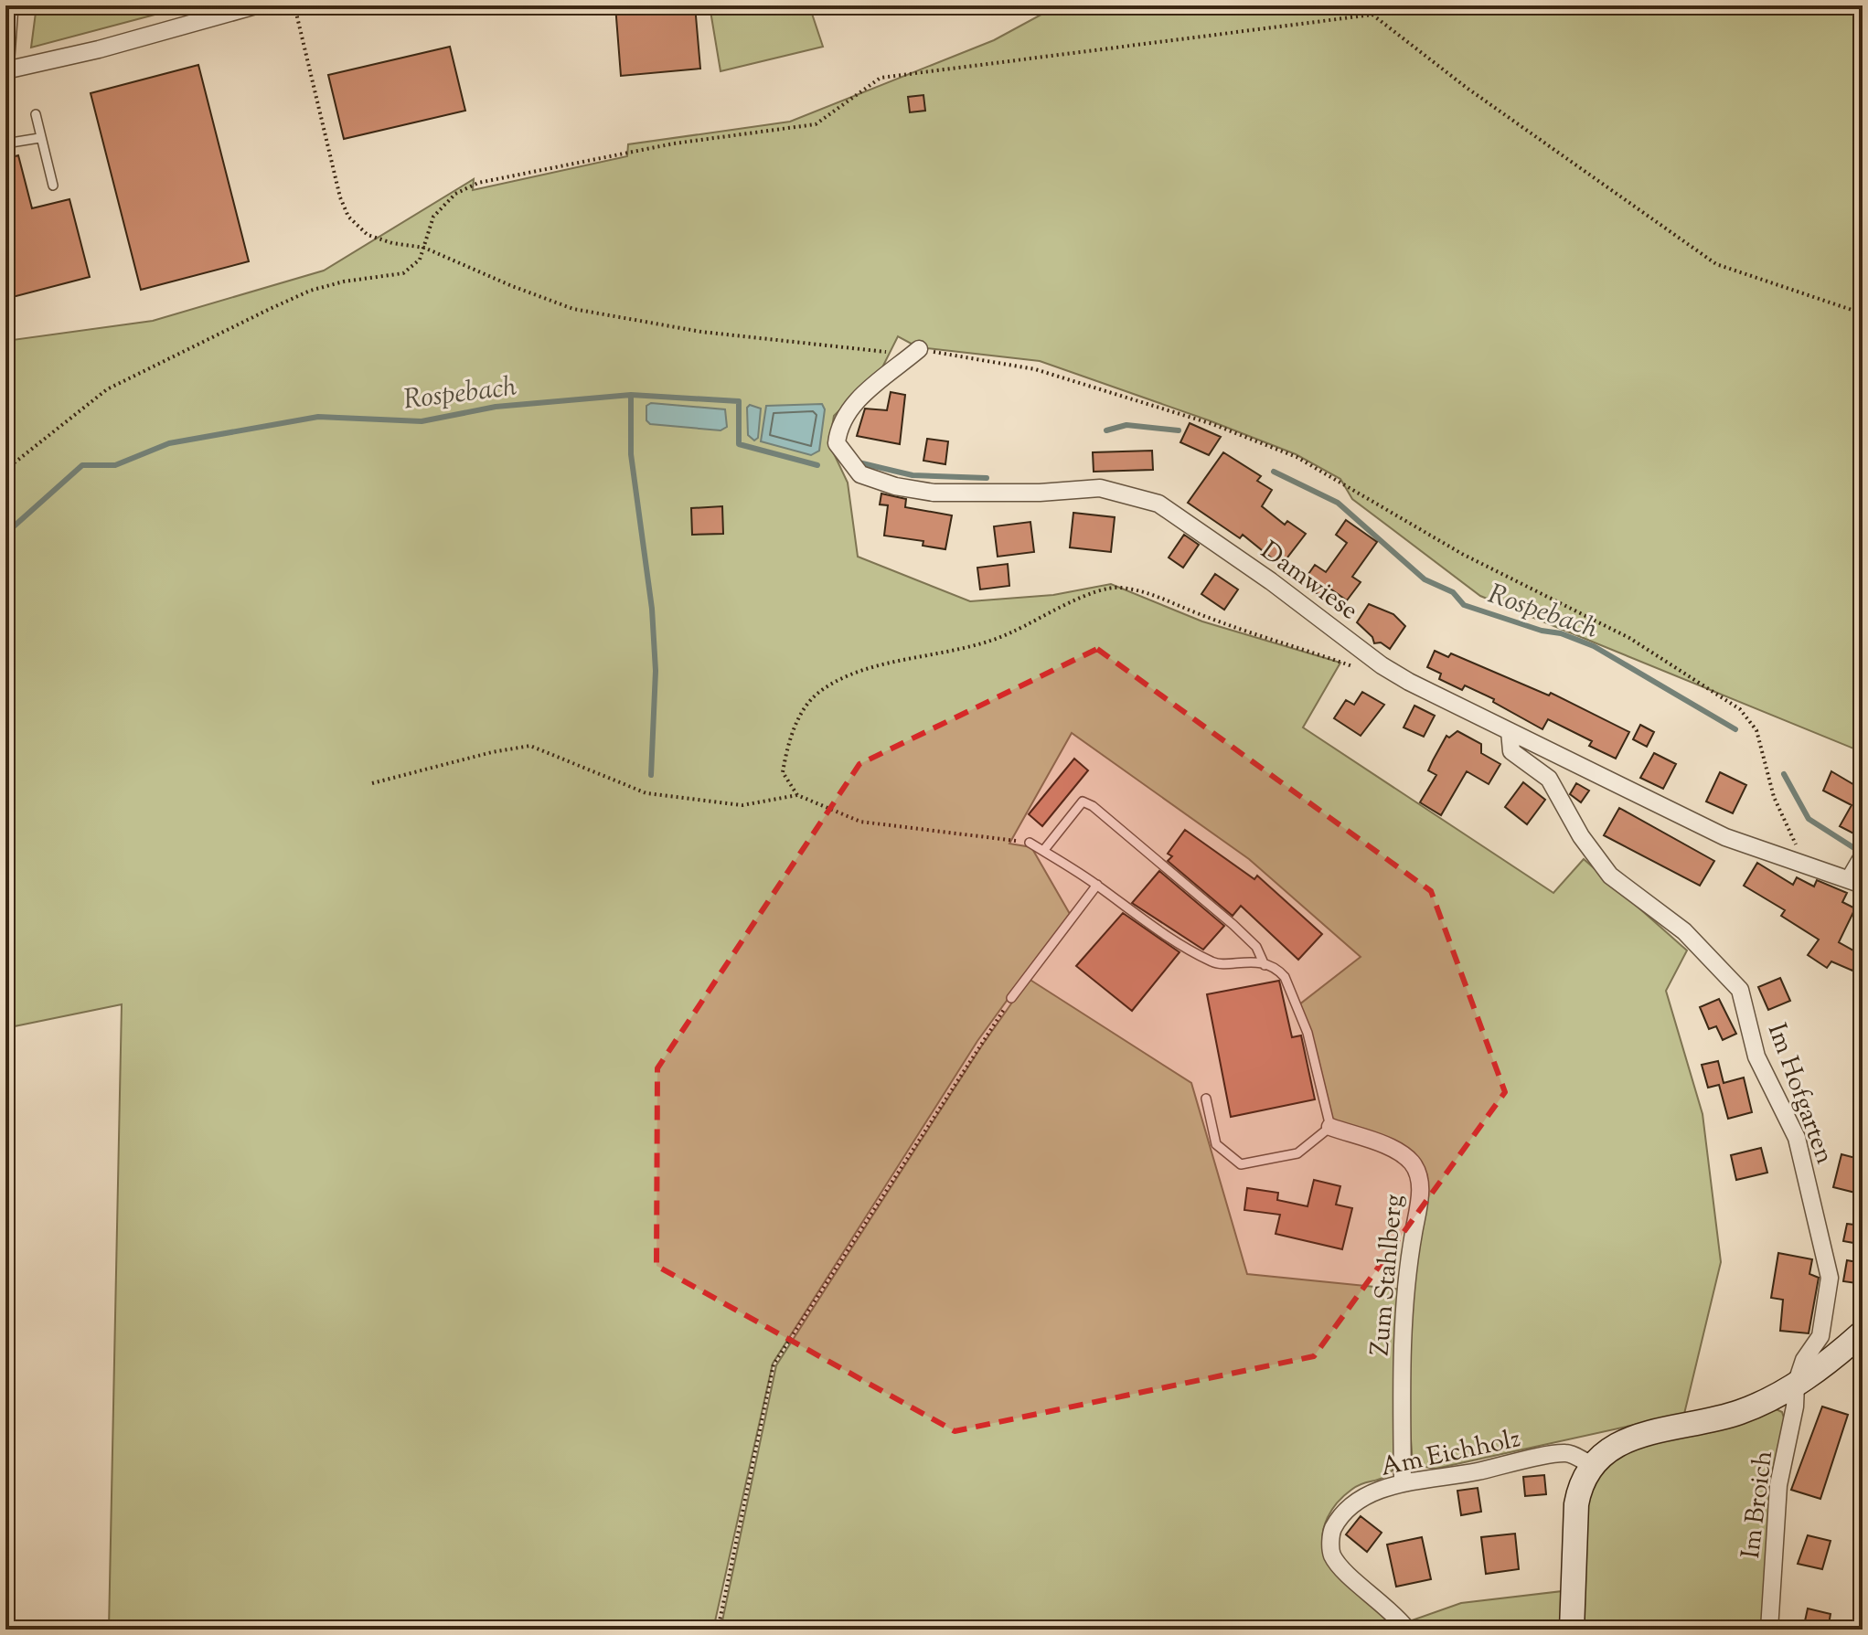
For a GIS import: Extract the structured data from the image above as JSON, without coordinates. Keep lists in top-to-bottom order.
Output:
{
  "streets": {
    "street": [
      "Damwiese",
      "Im Hofgarten",
      "Zum Stahlberg",
      "Am Eichholz",
      "Im Broich"
    ]
  },
  "crossings": [
    ["Damwiese", "Im Hofgarten"],
    ["Im Hofgarten", "Im Broich"],
    ["Zum Stahlberg", "Am Eichholz"]
  ],
  "water": ["Rospebach"]
}
